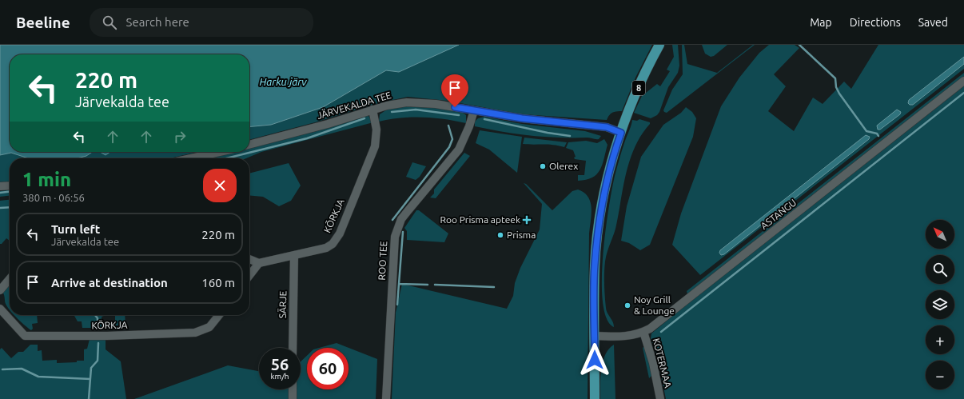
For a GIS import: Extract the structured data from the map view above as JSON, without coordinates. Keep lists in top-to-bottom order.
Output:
{
  "streets": {
    "main road": ["8"],
    "street": [
      "JÄRVEKALDA TEE",
      "ASTANGU",
      "KÕRKJA",
      "ROO TEE",
      "SÄRJE",
      "KOTERMAA"
    ]
  },
  "crossings": [
    ["8", "JÄRVEKALDA TEE"],
    ["8", "ASTANGU"],
    ["JÄRVEKALDA TEE", "KÕRKJA"],
    ["JÄRVEKALDA TEE", "ROO TEE"],
    ["ASTANGU", "KOTERMAA"],
    ["KÕRKJA", "SÄRJE"]
  ],
  "water": ["Harku järv"],
  "places": {
    "other": ["Olerex", "Prisma", "Noy Grill & Lounge"],
    "health": ["Roo Prisma apteek"]
  },
  "north": "top left",
  "page": {
    "header": "Beeline",
    "search": "Search here",
    "nav": ["Map", "Directions", "Saved"],
    "turn": ["220 m", "Järvekalda tee"],
    "heading": ["1 min", "380 m · 06:56"],
    "list": [
      {
        "name": "Turn left",
        "note": "Järvekalda tee",
        "value": "220 m"
      },
      {
        "name": "Arrive at destination",
        "value": "160 m"
      }
    ],
    "map_buttons": ["+", "−"],
    "speed": "56 km/h",
    "limit": "60"
  }
}
